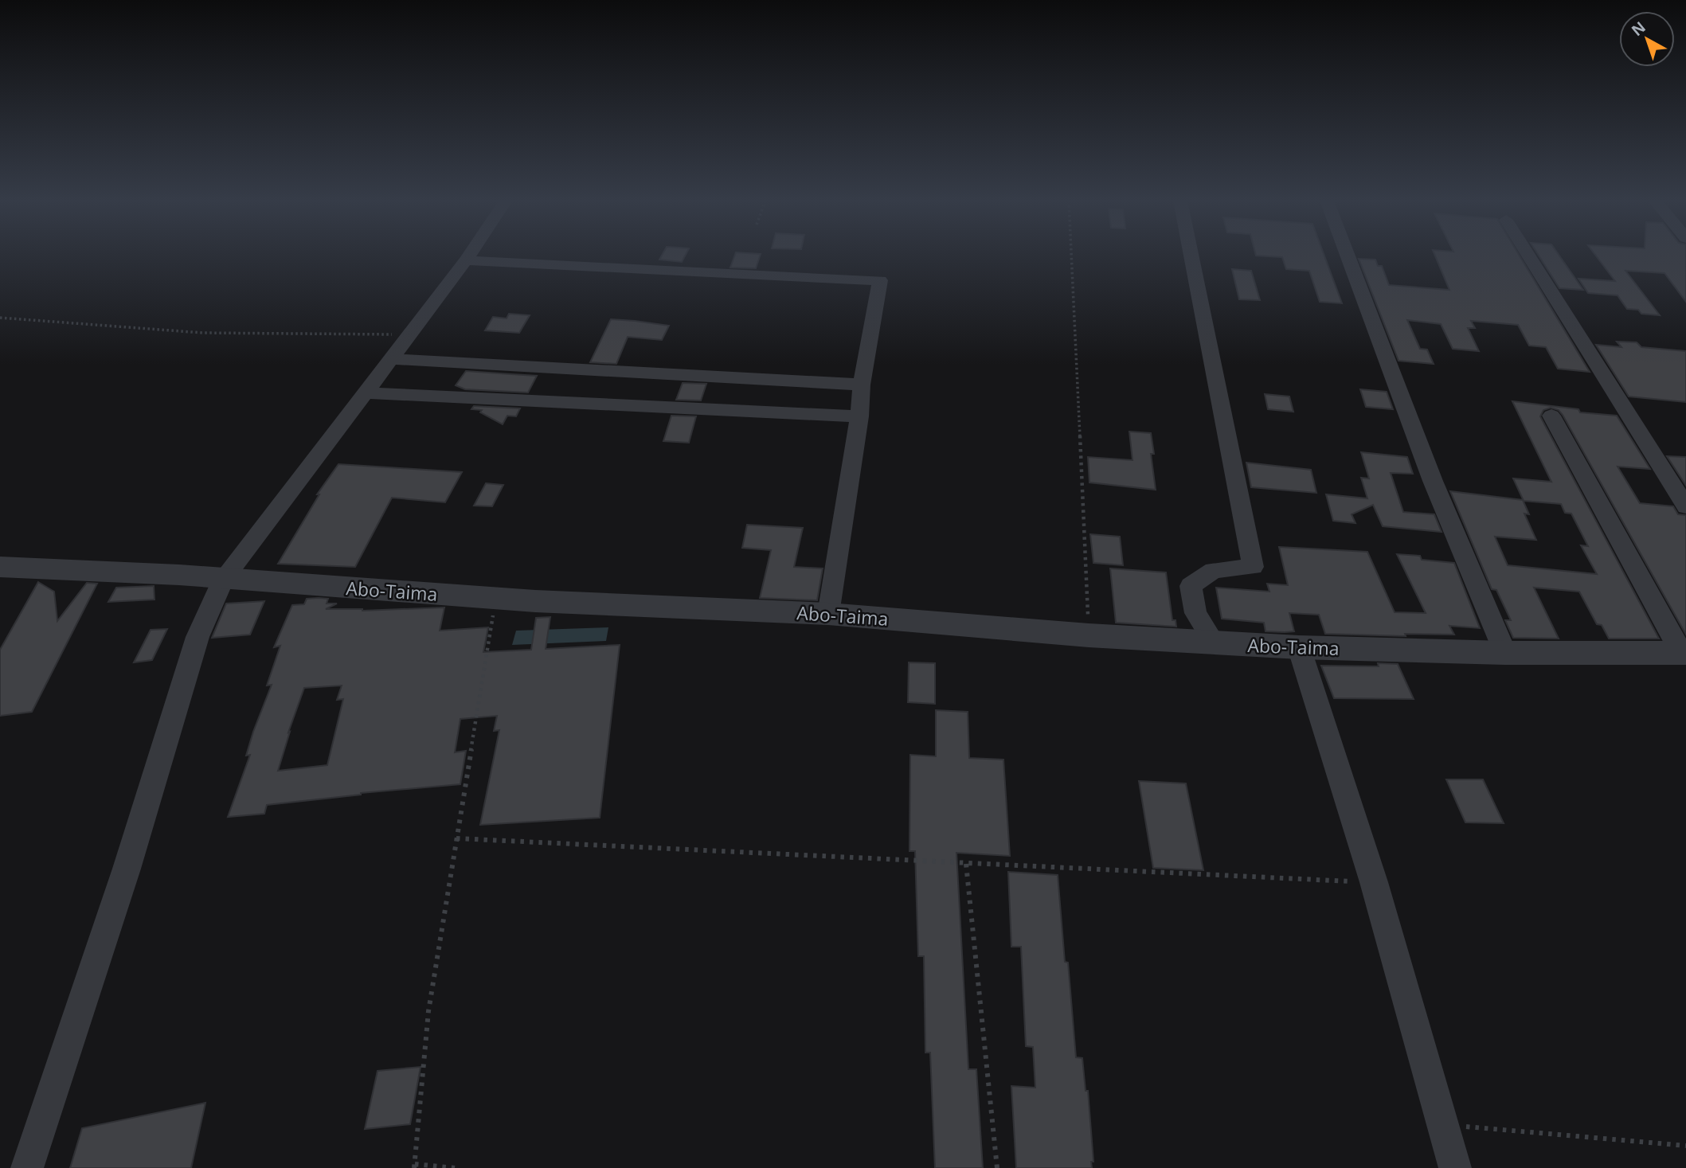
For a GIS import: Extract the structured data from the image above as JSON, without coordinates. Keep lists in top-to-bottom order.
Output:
{
  "streets": {
    "street": ["Abo-Taima"]
  },
  "north": "top left"
}
